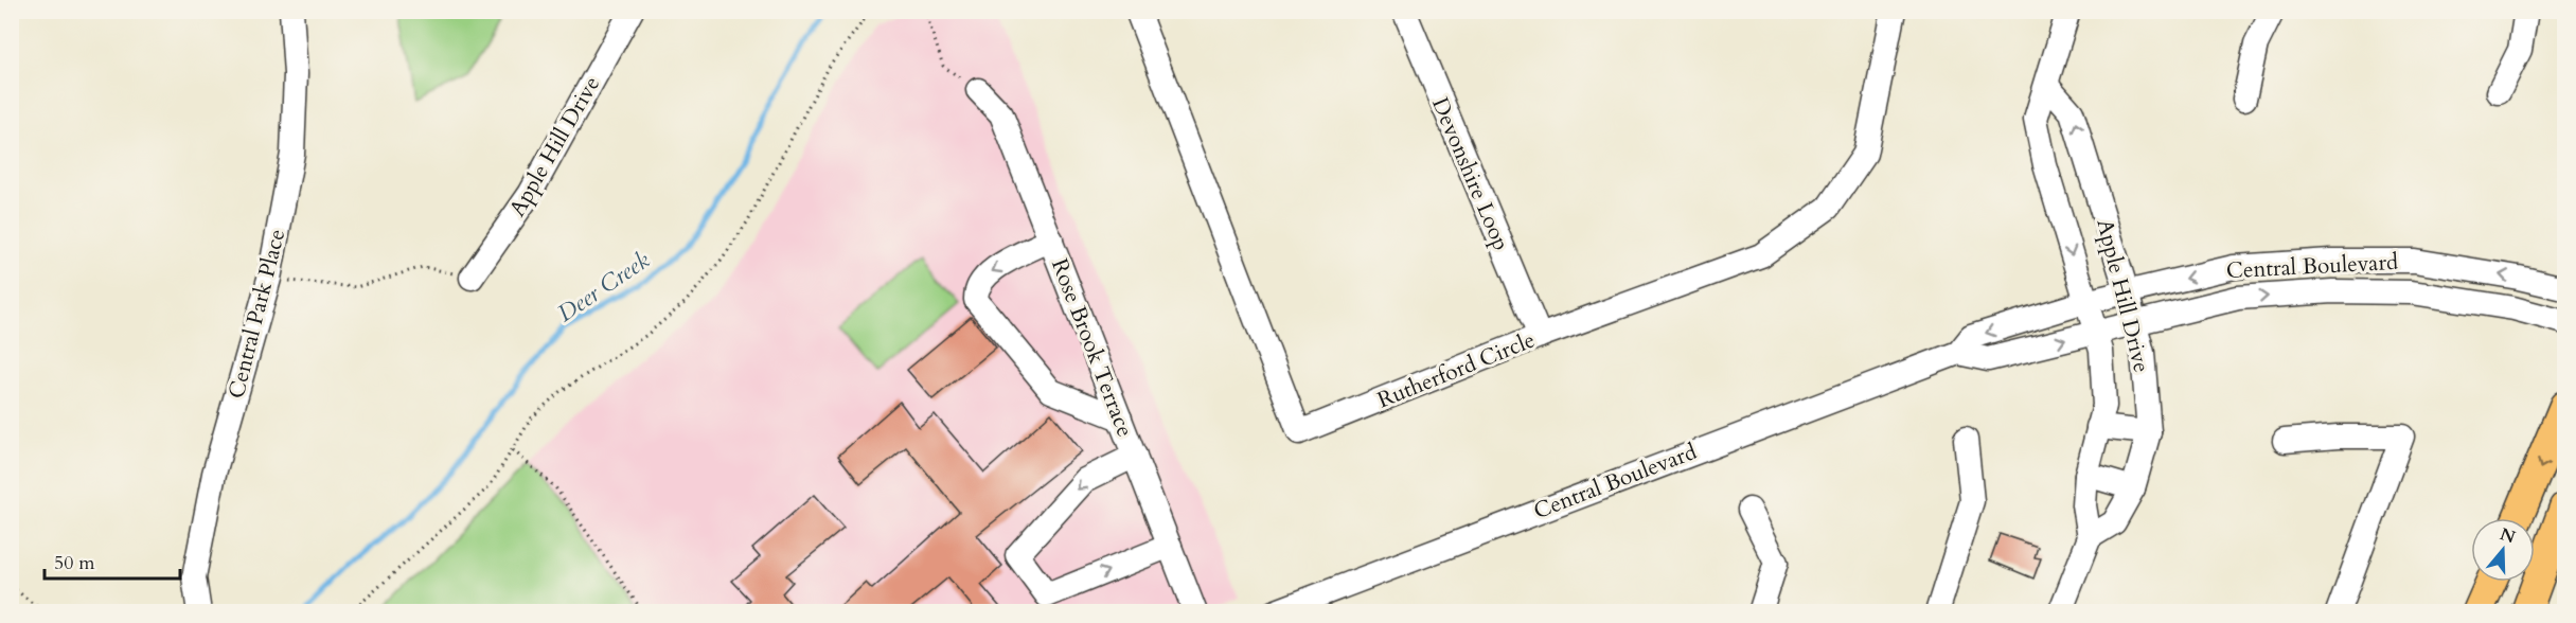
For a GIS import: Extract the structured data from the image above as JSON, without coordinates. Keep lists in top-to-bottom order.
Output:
{
  "streets": {
    "street": [
      "Apple Hill Drive",
      "Devonshire Loop",
      "Central Boulevard",
      "Central Park Place",
      "Rose Brook Terrace",
      "Rutherford Circle"
    ]
  },
  "crossings": [
    ["Apple Hill Drive", "Central Boulevard"],
    ["Devonshire Loop", "Rutherford Circle"]
  ],
  "water": ["Deer Creek"],
  "scale_bar": "50 m",
  "north": "top"
}
